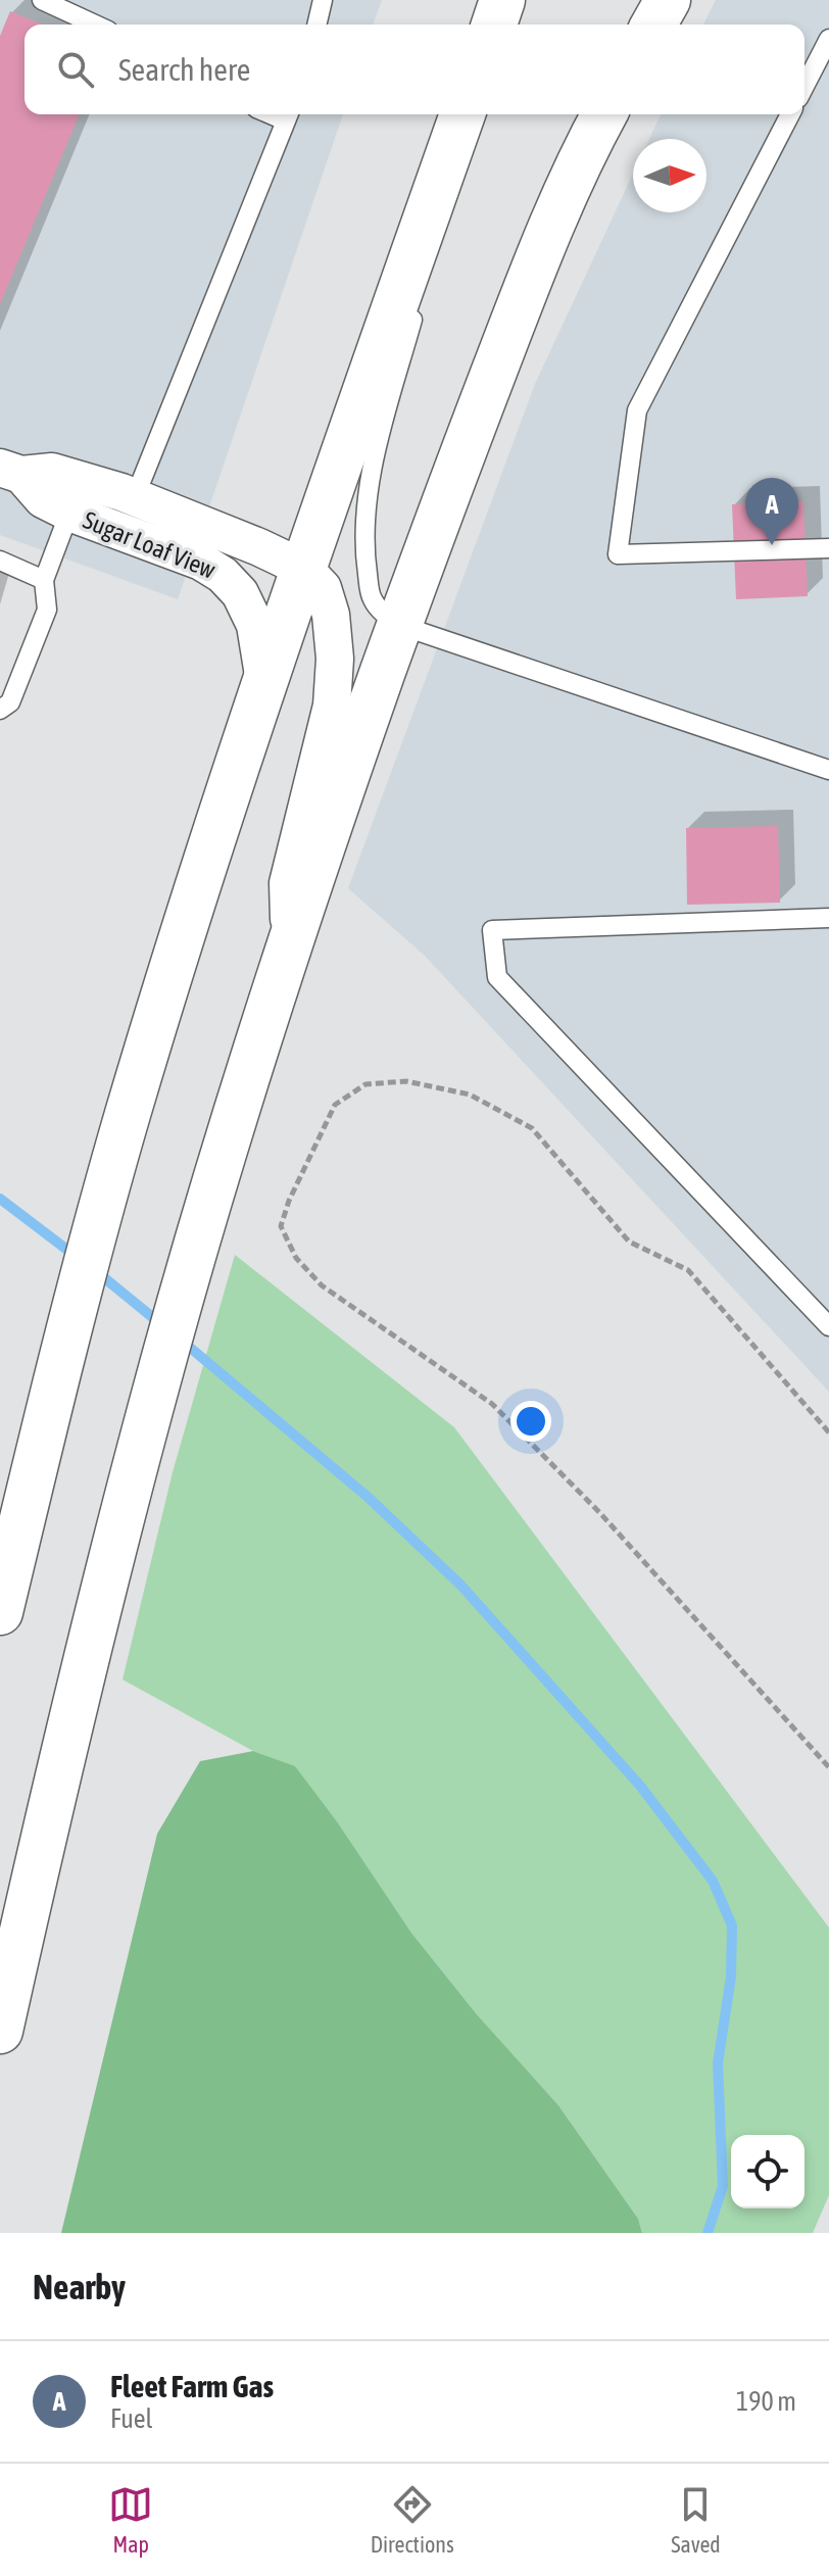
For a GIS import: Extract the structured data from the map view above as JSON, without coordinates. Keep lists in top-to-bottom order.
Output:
{
  "streets": {
    "street": ["Sugar Loaf View"]
  },
  "north": "right",
  "page": {
    "search": "Search here",
    "pins": "A",
    "heading": "Nearby",
    "list": [
      {
        "mark": "A",
        "name": "Fleet Farm Gas",
        "note": "Fuel",
        "value": "190 m"
      }
    ],
    "nav": ["Map", "Directions", "Saved"]
  }
}
